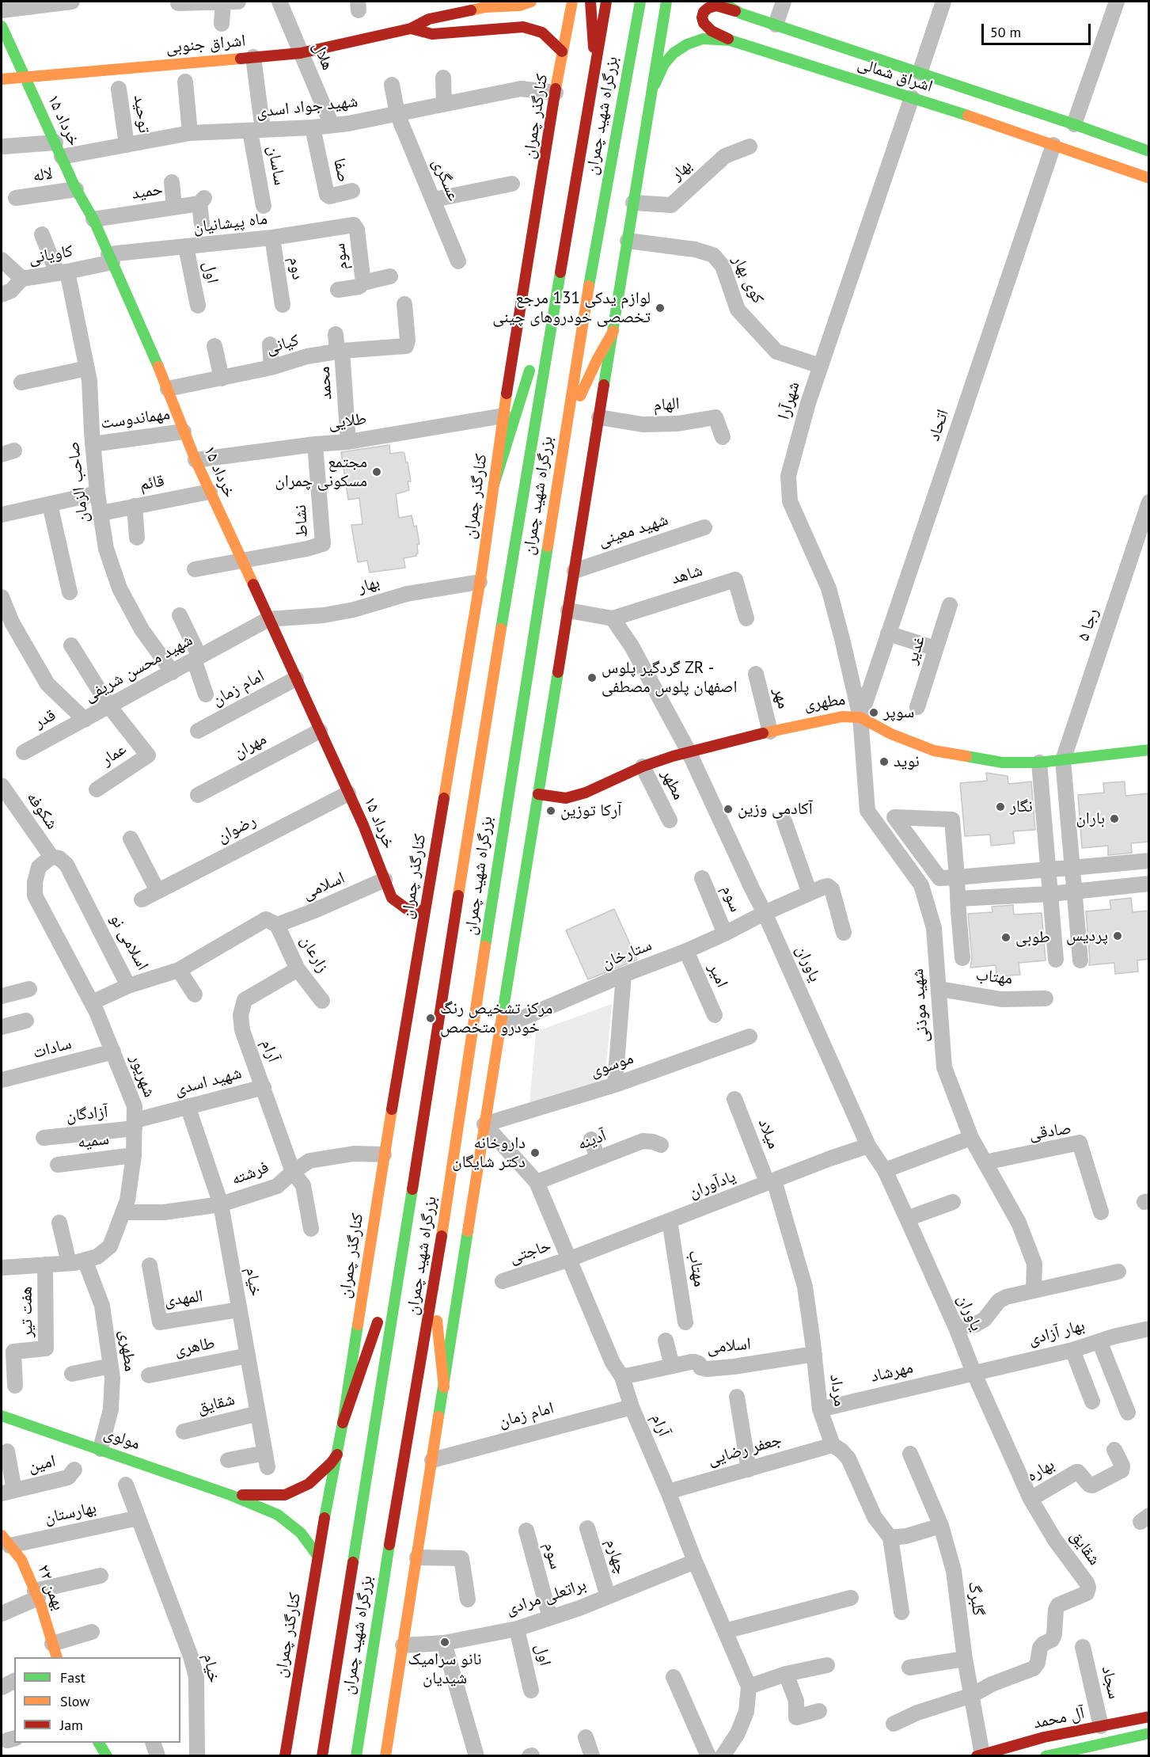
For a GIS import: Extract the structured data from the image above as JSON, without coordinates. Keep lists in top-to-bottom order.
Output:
{
  "streets": {
    "main road": [
      "اشراق جنوبی",
      "اشراق شمالی",
      "بزرگراه شهید چمران",
      "کنارگذر چمران",
      "۱۵ خرداد",
      "مطهری",
      "مولوی",
      "۲۲ بهمن",
      "آل محمد"
    ],
    "street": [
      "هلال",
      "شهید جواد اسدی",
      "توحید",
      "ساسان",
      "صفا",
      "بهار",
      "لاله",
      "عسگری",
      "حمید",
      "ماه پیشانیان",
      "کاویانی",
      "سوم",
      "دوم",
      "اول",
      "کوی بهار",
      "کیانی",
      "محمد",
      "شهرآرا",
      "الهام",
      "مهماندوست",
      "طلایی",
      "اتحاد",
      "صاحب الزمان",
      "قائم",
      "نشاط",
      "شهید معینی",
      "شاهد",
      "رجا ۵",
      "غدیر",
      "شهید محسن شریفی",
      "امام زمان",
      "مهر",
      "قدر",
      "مهران",
      "عمار",
      "مطهر",
      "شکوفه",
      "رضوان",
      "اسلامی",
      "اسلامی نو",
      "زارعان",
      "ستارخان",
      "یاوران",
      "امیر",
      "مهتاب",
      "شهید موذنی",
      "سادات",
      "آرام",
      "موسوی",
      "شهریور",
      "شهید اسدی",
      "آزادگان",
      "صادقی",
      "میلاد",
      "آدینه",
      "سمیه",
      "فرشته",
      "یادآوران",
      "حاجتی",
      "خیام",
      "المهدی",
      "هفت تیر",
      "بهار آزادی",
      "طاهری",
      "مهرشاد",
      "مرداد",
      "شقایق",
      "جعفر رضایی",
      "امین",
      "بهاره",
      "بهارستان",
      "چهارم",
      "براتعلی مرادی",
      "گلبرگ",
      "سجاد"
    ]
  },
  "crossings": [
    ["اشراق جنوبی", "هلال"],
    ["اشراق جنوبی", "کنارگذر چمران"],
    ["اشراق جنوبی", "۱۵ خرداد"],
    ["اشراق جنوبی", "ساسان"],
    ["هلال", "شهید جواد اسدی"],
    ["اشراق شمالی", "شهرآرا"],
    ["اشراق شمالی", "اتحاد"],
    ["شهید جواد اسدی", "توحید"],
    ["شهید جواد اسدی", "کنارگذر چمران"],
    ["شهید جواد اسدی", "۱۵ خرداد"],
    ["شهید جواد اسدی", "ساسان"],
    ["شهید جواد اسدی", "صفا"],
    ["شهید جواد اسدی", "عسگری"],
    ["کنارگذر چمران", "۱۵ خرداد"],
    ["کنارگذر چمران", "بهار"],
    ["کنارگذر چمران", "طلایی"],
    ["کنارگذر چمران", "فرشته"],
    ["کنارگذر چمران", "مولوی"],
    ["۱۵ خرداد", "بهار"],
    ["۱۵ خرداد", "لاله"],
    ["۱۵ خرداد", "حمید"],
    ["۱۵ خرداد", "ماه پیشانیان"],
    ["۱۵ خرداد", "کاویانی"],
    ["۱۵ خرداد", "کیانی"],
    ["۱۵ خرداد", "مهماندوست"],
    ["۱۵ خرداد", "طلایی"],
    ["۱۵ خرداد", "قائم"],
    ["۱۵ خرداد", "نشاط"],
    ["۱۵ خرداد", "شهید محسن شریفی"],
    ["۱۵ خرداد", "امام زمان"],
    ["۱۵ خرداد", "مهران"],
    ["۱۵ خرداد", "رضوان"],
    ["۱۵ خرداد", "اسلامی"],
    ["بهار", "شهید محسن شریفی"],
    ["ماه پیشانیان", "کاویانی"],
    ["ماه پیشانیان", "سوم"],
    ["ماه پیشانیان", "دوم"],
    ["ماه پیشانیان", "اول"],
    ["کاویانی", "صاحب الزمان"],
    ["سوم", "ستارخان"],
    ["سوم", "براتعلی مرادی"],
    ["اول", "براتعلی مرادی"],
    ["کوی بهار", "شهرآرا"],
    ["کیانی", "محمد"],
    ["محمد", "طلایی"],
    ["شهرآرا", "اتحاد"],
    ["شهرآرا", "مطهری"],
    ["شهرآرا", "شهید موذنی"],
    ["مهماندوست", "صاحب الزمان"],
    ["طلایی", "نشاط"],
    ["اتحاد", "مطهری"],
    ["اتحاد", "شهید موذنی"],
    ["صاحب الزمان", "قائم"],
    ["صاحب الزمان", "شهید محسن شریفی"],
    ["شاهد", "یاوران"],
    ["رجا ۵", "مطهری"],
    ["شهید محسن شریفی", "قدر"],
    ["شهید محسن شریفی", "عمار"],
    ["امام زمان", "آرام"],
    ["مهر", "مطهری"],
    ["مطهری", "مطهر"],
    ["مطهری", "یاوران"],
    ["مطهری", "شهید موذنی"],
    ["مطهری", "شهریور"],
    ["مطهری", "مولوی"],
    ["شکوفه", "اسلامی نو"],
    ["شکوفه", "شهریور"],
    ["اسلامی", "اسلامی نو"],
    ["اسلامی", "زارعان"],
    ["اسلامی", "آرام"],
    ["اسلامی", "مرداد"],
    ["اسلامی نو", "زارعان"],
    ["اسلامی نو", "شهریور"],
    ["زارعان", "آرام"],
    ["ستارخان", "یاوران"],
    ["ستارخان", "امیر"],
    ["یاوران", "یادآوران"],
    ["یاوران", "بهار آزادی"],
    ["یاوران", "مهرشاد"],
    ["یاوران", "شقایق"],
    ["مهتاب", "شهید موذنی"],
    ["مهتاب", "یادآوران"],
    ["شهید موذنی", "صادقی"],
    ["سادات", "شهریور"],
    ["آرام", "موسوی"],
    ["آرام", "شهید اسدی"],
    ["آرام", "آدینه"],
    ["آرام", "فرشته"],
    ["آرام", "یادآوران"],
    ["آرام", "حاجتی"],
    ["آرام", "جعفر رضایی"],
    ["آرام", "براتعلی مرادی"],
    ["شهریور", "شهید اسدی"],
    ["شهریور", "آزادگان"],
    ["شهریور", "سمیه"],
    ["شهریور", "فرشته"],
    ["شهریور", "هفت تیر"],
    ["شهید اسدی", "آزادگان"],
    ["شهید اسدی", "خیام"],
    ["میلاد", "یادآوران"],
    ["میلاد", "مرداد"],
    ["فرشته", "خیام"],
    ["یادآوران", "حاجتی"],
    ["یادآوران", "مرداد"],
    ["خیام", "المهدی"],
    ["خیام", "طاهری"],
    ["خیام", "شقایق"],
    ["خیام", "بهارستان"],
    ["بهار آزادی", "مهرشاد"],
    ["بهار آزادی", "شقایق"],
    ["مهرشاد", "مرداد"],
    ["مهرشاد", "شقایق"],
    ["مرداد", "جعفر رضایی"],
    ["شقایق", "بهاره"],
    ["شقایق", "گلبرگ"],
    ["بهارستان", "۲۲ بهمن"],
    ["چهارم", "براتعلی مرادی"],
    ["گلبرگ", "آل محمد"],
    ["سجاد", "آل محمد"]
  ],
  "places": [
    "لوازم یدکی 131 مرجع تخصصی خودروهای چینی",
    "مجتمع مسکونی چمران",
    "گردگیر پلوس ZR - اصفهان پلوس مصطفی",
    "سوپر",
    "نوید",
    "نگار",
    "آکادمی وزین",
    "آرکا توزین",
    "باران",
    "پردیس",
    "طوبی",
    "مرکز تشخیص رنگ خودرو متخصص",
    "داروخانه دکتر شایگان",
    "نانو سرامیک شیدیان"
  ],
  "legend": ["Fast", "Slow", "Jam"],
  "scale_bar": "50 m"
}
